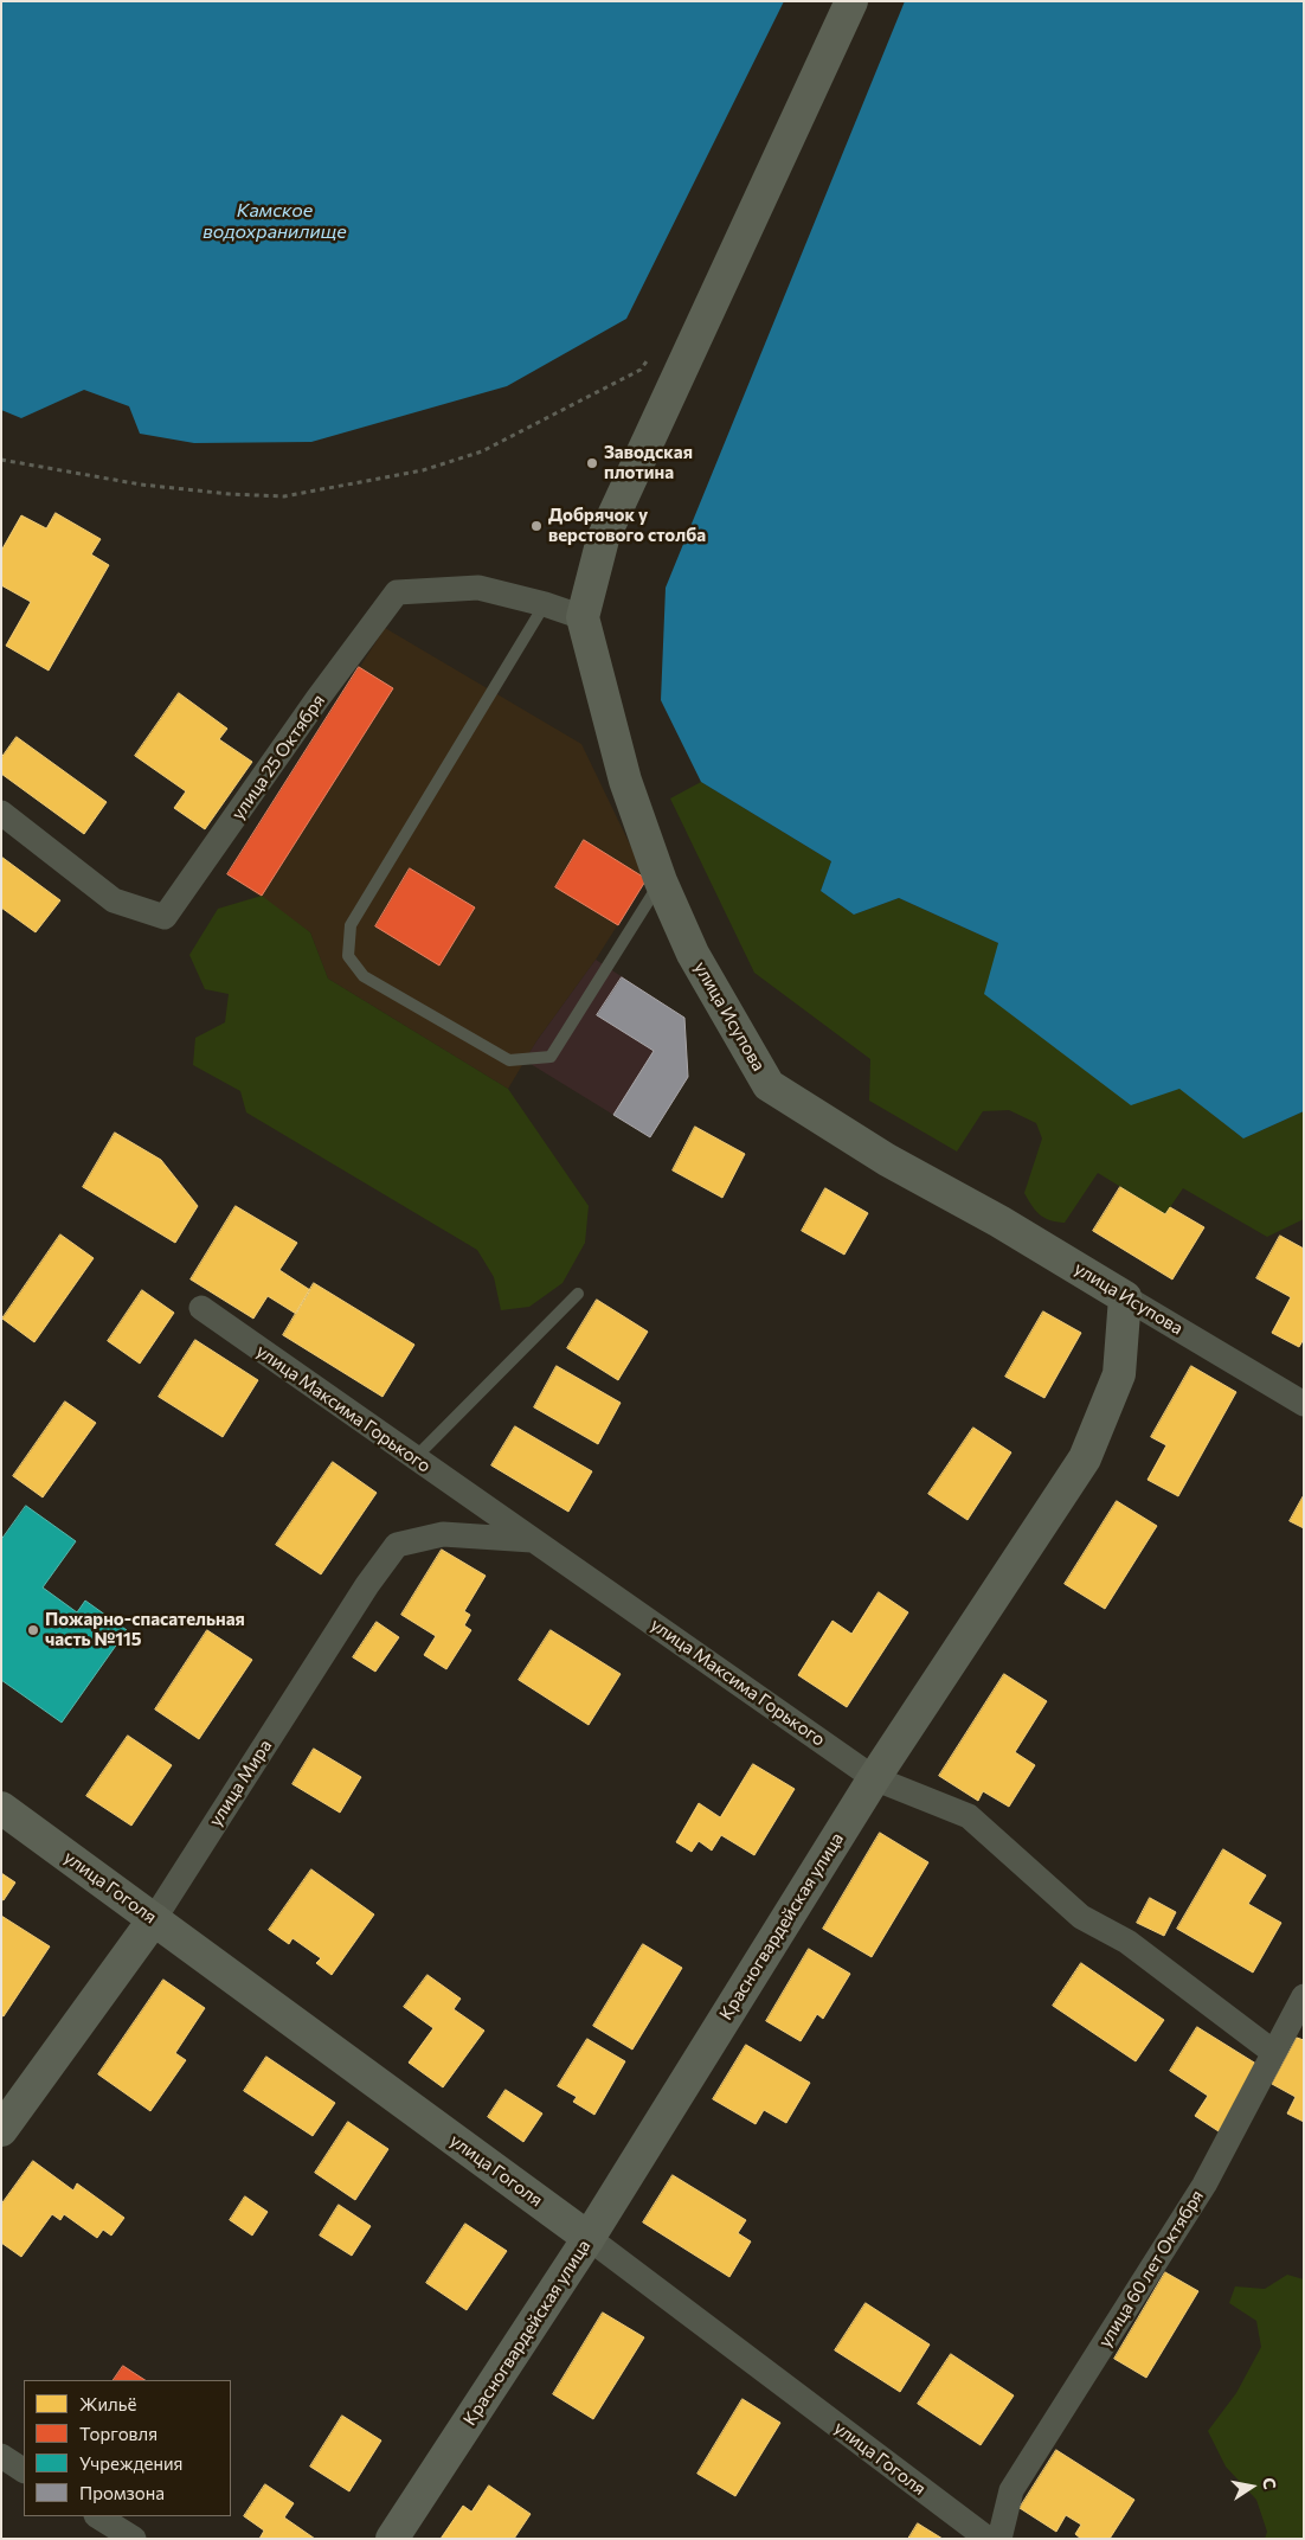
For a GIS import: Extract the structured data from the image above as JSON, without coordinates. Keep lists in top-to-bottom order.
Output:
{
  "streets": {
    "street": [
      "улица 25 Октября",
      "улица Исупова",
      "улица Максима Горького",
      "улица Мира",
      "улица Гоголя",
      "Красногвардейская улица",
      "улица 60 лет Октября"
    ]
  },
  "crossings": [
    ["улица 25 Октября", "улица Исупова"],
    ["улица Исупова", "Красногвардейская улица"],
    ["улица Максима Горького", "улица Мира"],
    ["улица Максима Горького", "Красногвардейская улица"],
    ["улица Максима Горького", "улица 60 лет Октября"],
    ["улица Мира", "улица Гоголя"],
    ["улица Гоголя", "Красногвардейская улица"]
  ],
  "water": ["Камское водохранилище"],
  "places": ["Заводская плотина", "Добрячок у верстового столба", "Пожарно-спасательная часть №115"],
  "legend": [
    "Жильё",
    "Торговля",
    "Учреждения",
    "Промзона"
  ],
  "north": "right"
}
